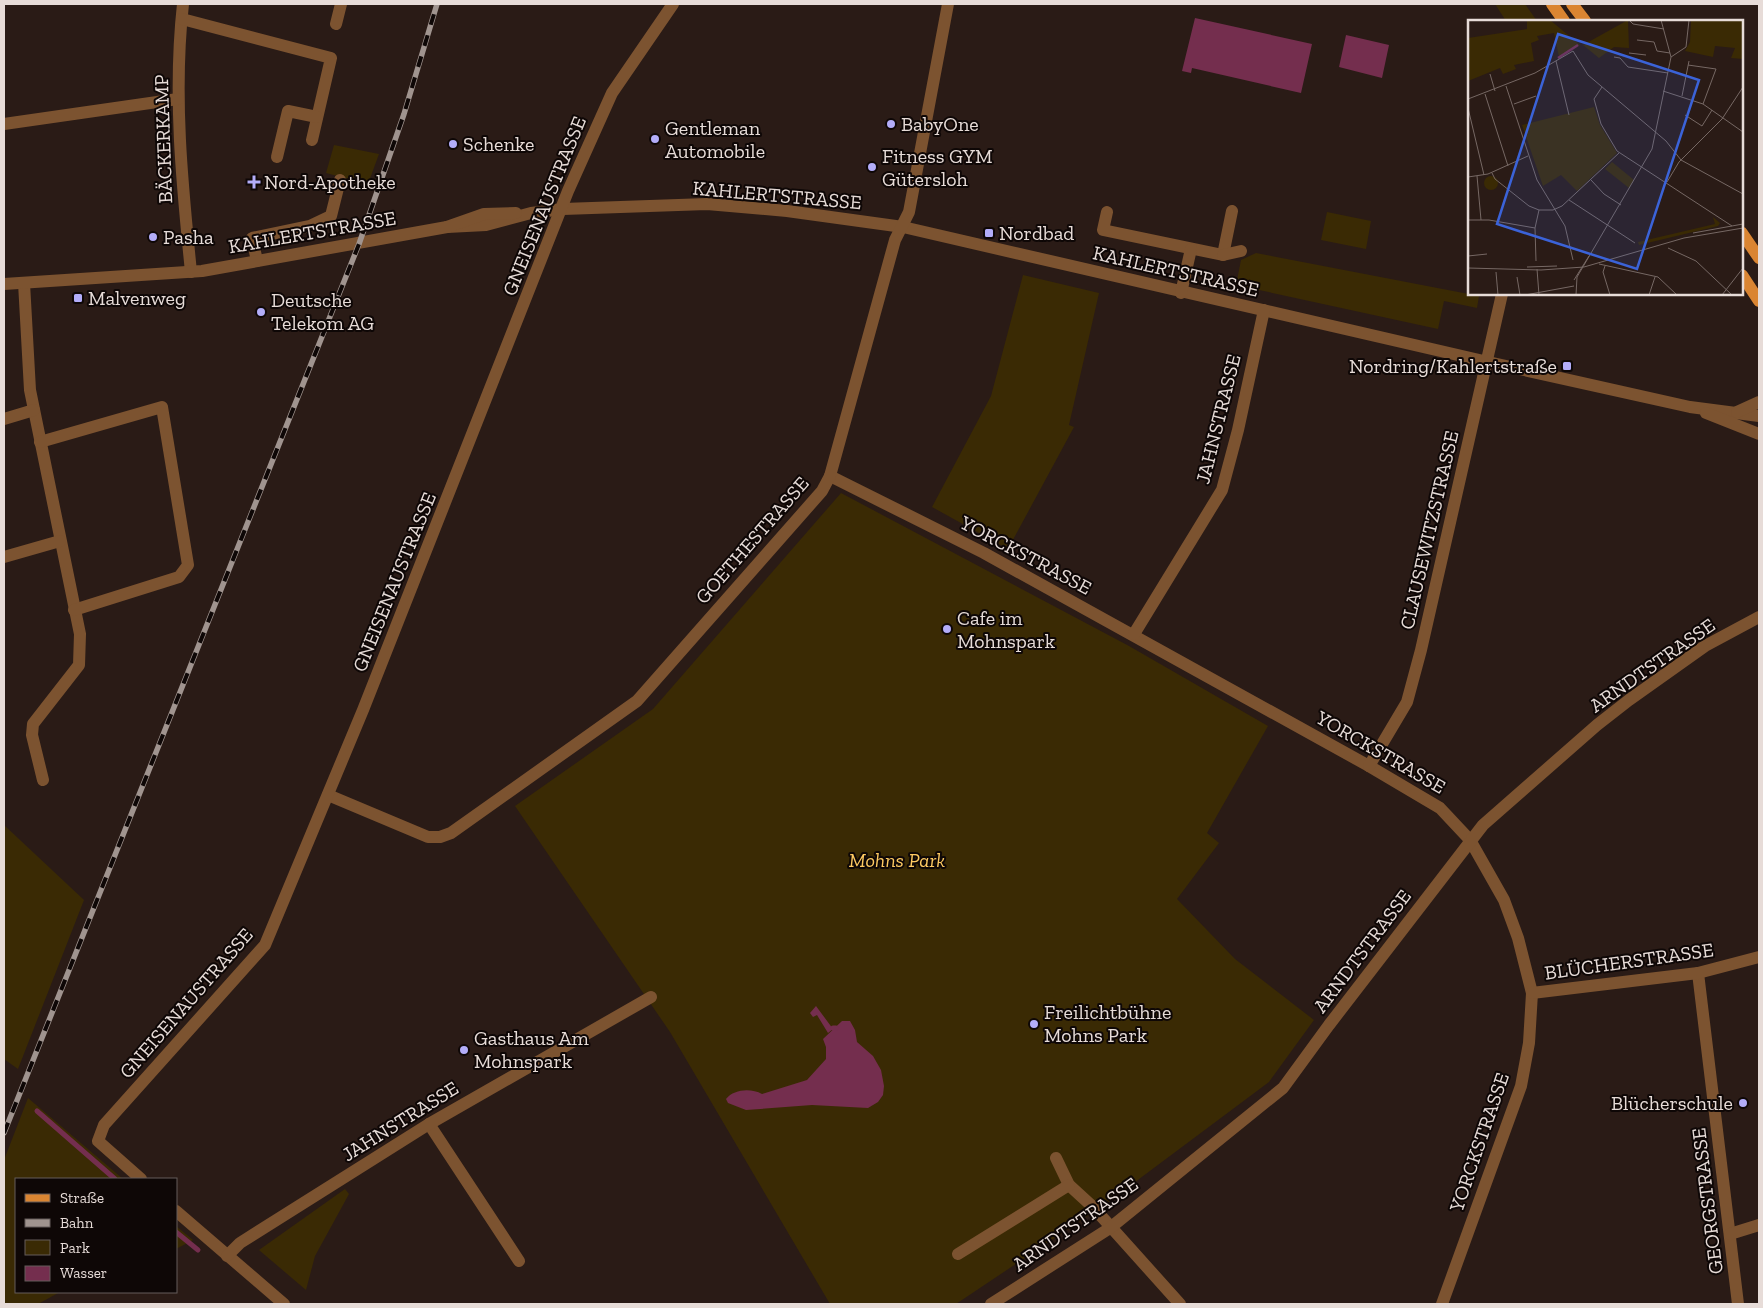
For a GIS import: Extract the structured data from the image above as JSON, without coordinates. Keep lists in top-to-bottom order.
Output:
{
  "streets": {
    "street": [
      "BÄCKERKAMP",
      "KAHLERTSTRASSE",
      "GNEISENAUSTRASSE",
      "JAHNSTRASSE",
      "CLAUSEWITZSTRASSE",
      "GOETHESTRASSE",
      "YORCKSTRASSE",
      "ARNDTSTRASSE",
      "BLÜCHERSTRASSE",
      "GEORGSTRASSE"
    ]
  },
  "crossings": [
    ["BÄCKERKAMP", "KAHLERTSTRASSE"],
    ["KAHLERTSTRASSE", "GNEISENAUSTRASSE"],
    ["KAHLERTSTRASSE", "JAHNSTRASSE"],
    ["KAHLERTSTRASSE", "CLAUSEWITZSTRASSE"],
    ["KAHLERTSTRASSE", "GOETHESTRASSE"],
    ["GNEISENAUSTRASSE", "GOETHESTRASSE"],
    ["JAHNSTRASSE", "YORCKSTRASSE"],
    ["CLAUSEWITZSTRASSE", "YORCKSTRASSE"],
    ["GOETHESTRASSE", "YORCKSTRASSE"],
    ["YORCKSTRASSE", "ARNDTSTRASSE"],
    ["YORCKSTRASSE", "BLÜCHERSTRASSE"],
    ["BLÜCHERSTRASSE", "GEORGSTRASSE"]
  ],
  "parks": ["Mohns Park"],
  "places": {
    "other": [
      "BabyOne",
      "Gentleman Automobile",
      "Schenke",
      "Fitness GYM Gütersloh",
      "Pasha",
      "Deutsche Telekom AG",
      "Cafe im Mohnspark",
      "Freilichtbühne Mohns Park",
      "Gasthaus Am Mohnspark",
      "Blücherschule"
    ],
    "health": ["Nord-Apotheke"],
    "transit": ["Nordbad", "Malvenweg", "Nordring/Kahlertstraße"]
  },
  "legend": [
    "Straße",
    "Bahn",
    "Park",
    "Wasser"
  ]
}
